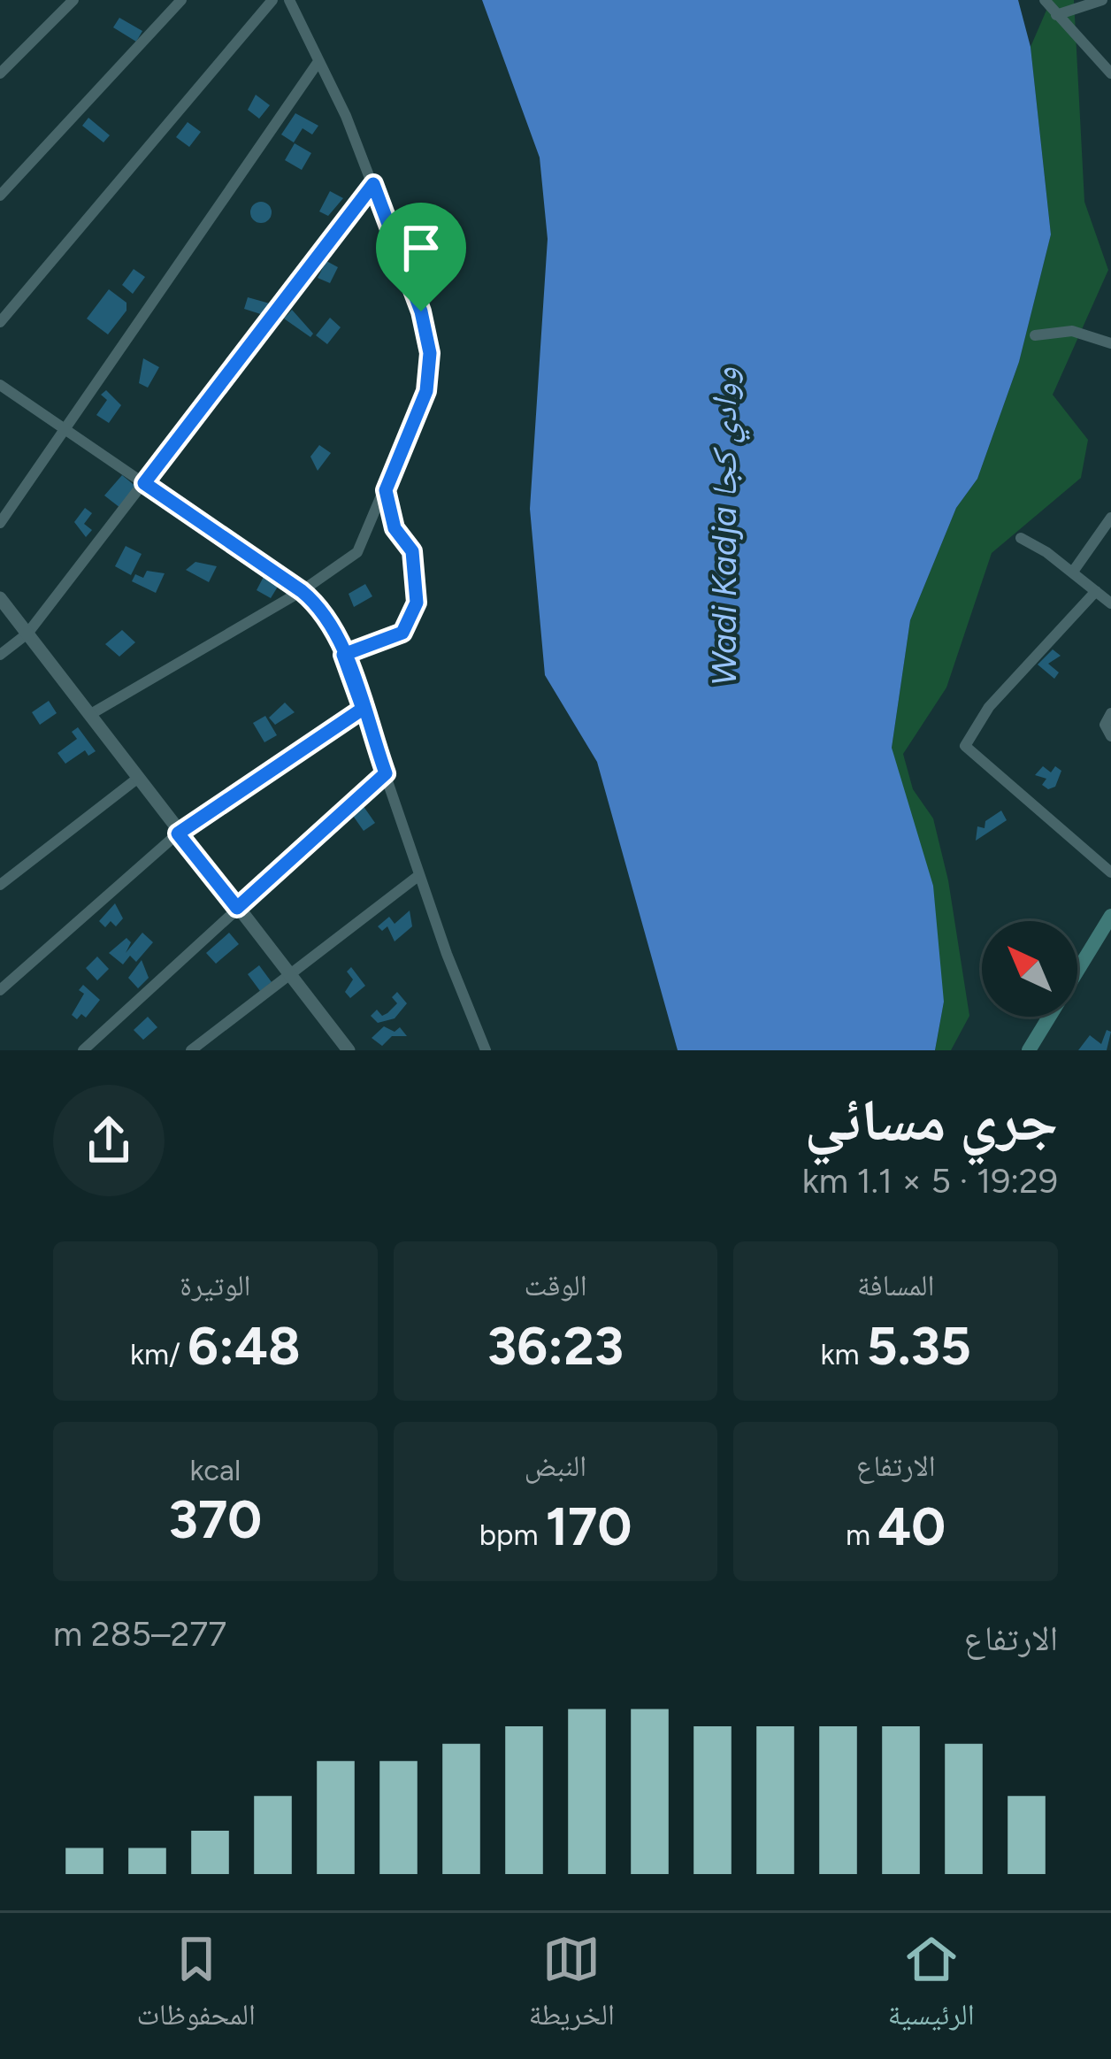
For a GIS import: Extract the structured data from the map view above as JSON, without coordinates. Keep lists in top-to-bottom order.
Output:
{
  "water": ["Wadi Kadja ووادي كجا"],
  "north": "top left",
  "page": {
    "heading": ["جري مسائي", "19:29 · 5 × 1.1 km"],
    "stats": [
      ["المسافة", "5.35 km"],
      ["الوقت", "36:23"],
      ["الوتيرة", "6:48 /km"],
      ["الارتفاع", "40 m"],
      ["النبض", "170 bpm"],
      ["kcal", "370"]
    ],
    "chart": ["الارتفاع", "277–285 m"],
    "tabs": ["الرئيسية", "الخريطة", "المحفوظات"]
  }
}
